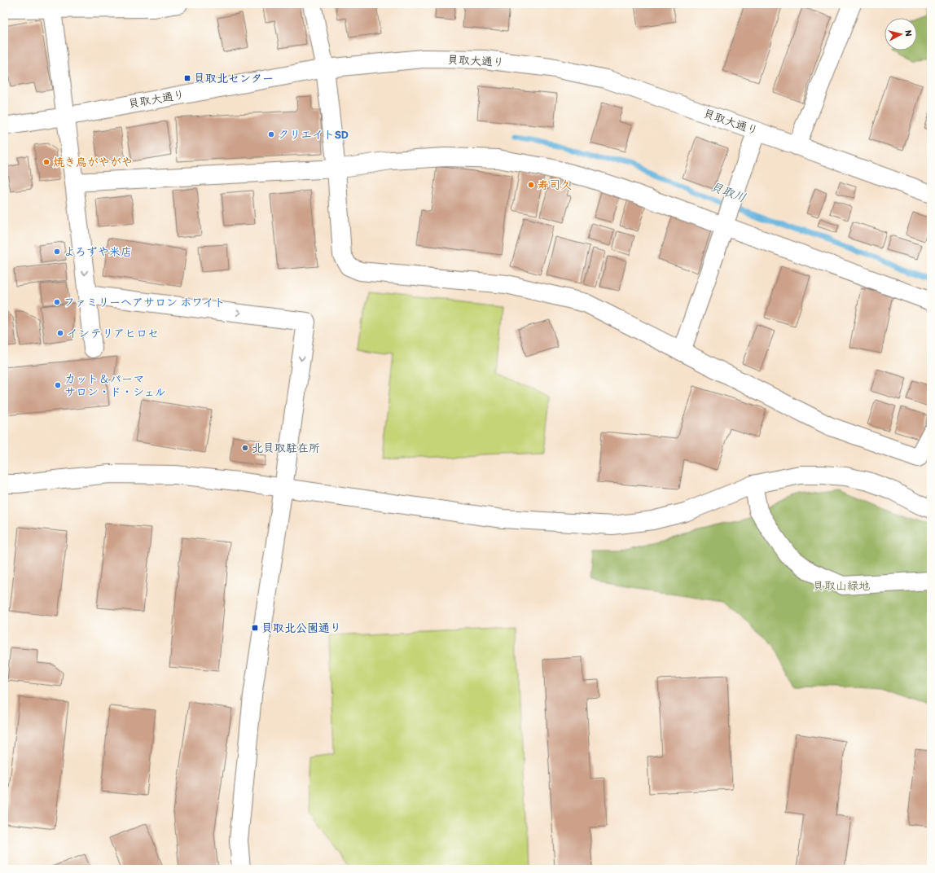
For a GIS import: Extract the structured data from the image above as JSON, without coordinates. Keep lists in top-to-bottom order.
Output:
{
  "streets": {
    "street": ["貝取大通り"]
  },
  "water": ["貝取川"],
  "parks": ["貝取山緑地"],
  "places": {
    "transit": ["貝取北センター", "貝取北公園通り"],
    "other": [
      "クリエイトSD",
      "焼き鳥がやがや",
      "寿司久",
      "よろずや米店",
      "ファミリーヘアサロン ホワイト",
      "インテリアヒロセ",
      "カット＆パーマ サロン・ド・シェル",
      "北貝取駐在所"
    ]
  },
  "north": "right"
}
